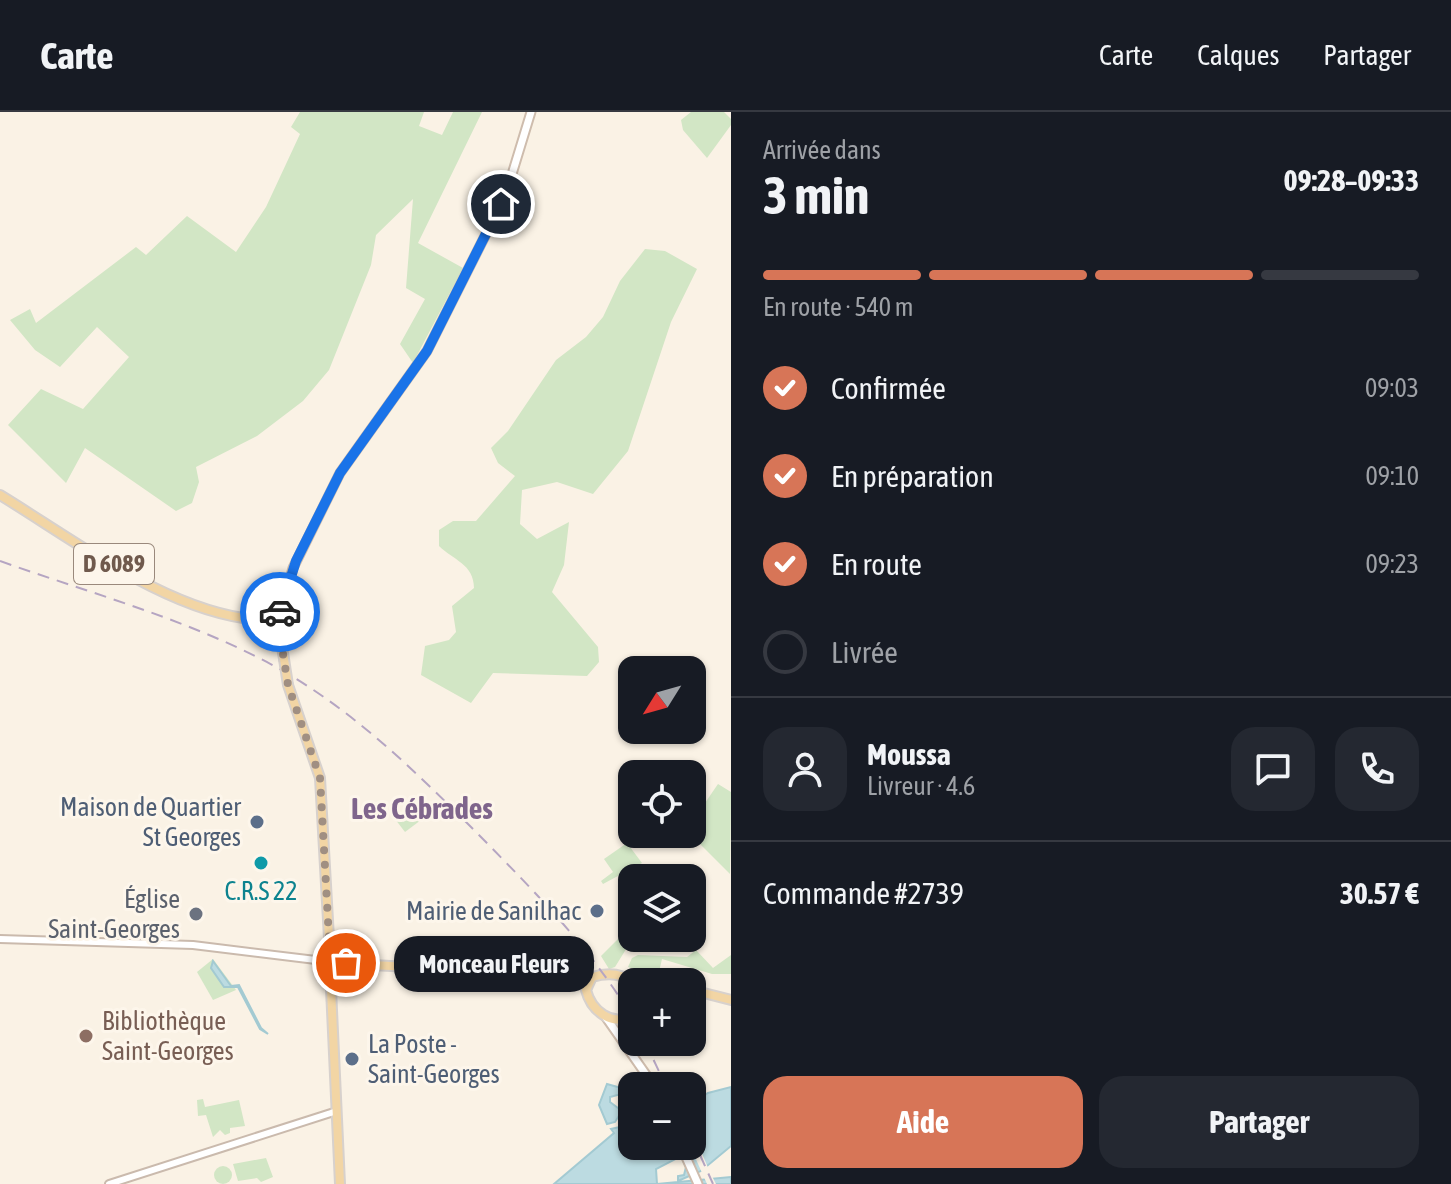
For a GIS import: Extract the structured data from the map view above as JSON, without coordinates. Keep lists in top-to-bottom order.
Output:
{
  "streets": {
    "main road": ["D 6089"]
  },
  "districts": ["Les Cébrades"],
  "places": [
    "Maison de Quartier St Georges",
    "C.R.S 22",
    "Mairie de Sanilhac",
    "Église Saint-Georges",
    "Monceau Fleurs",
    "Bibliothèque Saint-Georges",
    "La Poste - Saint-Georges"
  ],
  "north": "bottom left",
  "page": {
    "header": "Carte",
    "nav": ["Carte", "Calques", "Partager"],
    "heading": ["3 min", "Arrivée dans", "09:28–09:33"],
    "panel": [
      "Moussa",
      "Livreur · 4.6",
      "Commande #2739",
      "30.57 €"
    ],
    "bar": "En route · 540 m",
    "list": [
      ["Confirmée", "09:03"],
      ["En préparation", "09:10"],
      ["En route", "09:23"],
      "Livrée"
    ],
    "map_buttons": ["+", "−"],
    "bubble": "Monceau Fleurs",
    "buttons": ["Aide", "Partager"]
  }
}
